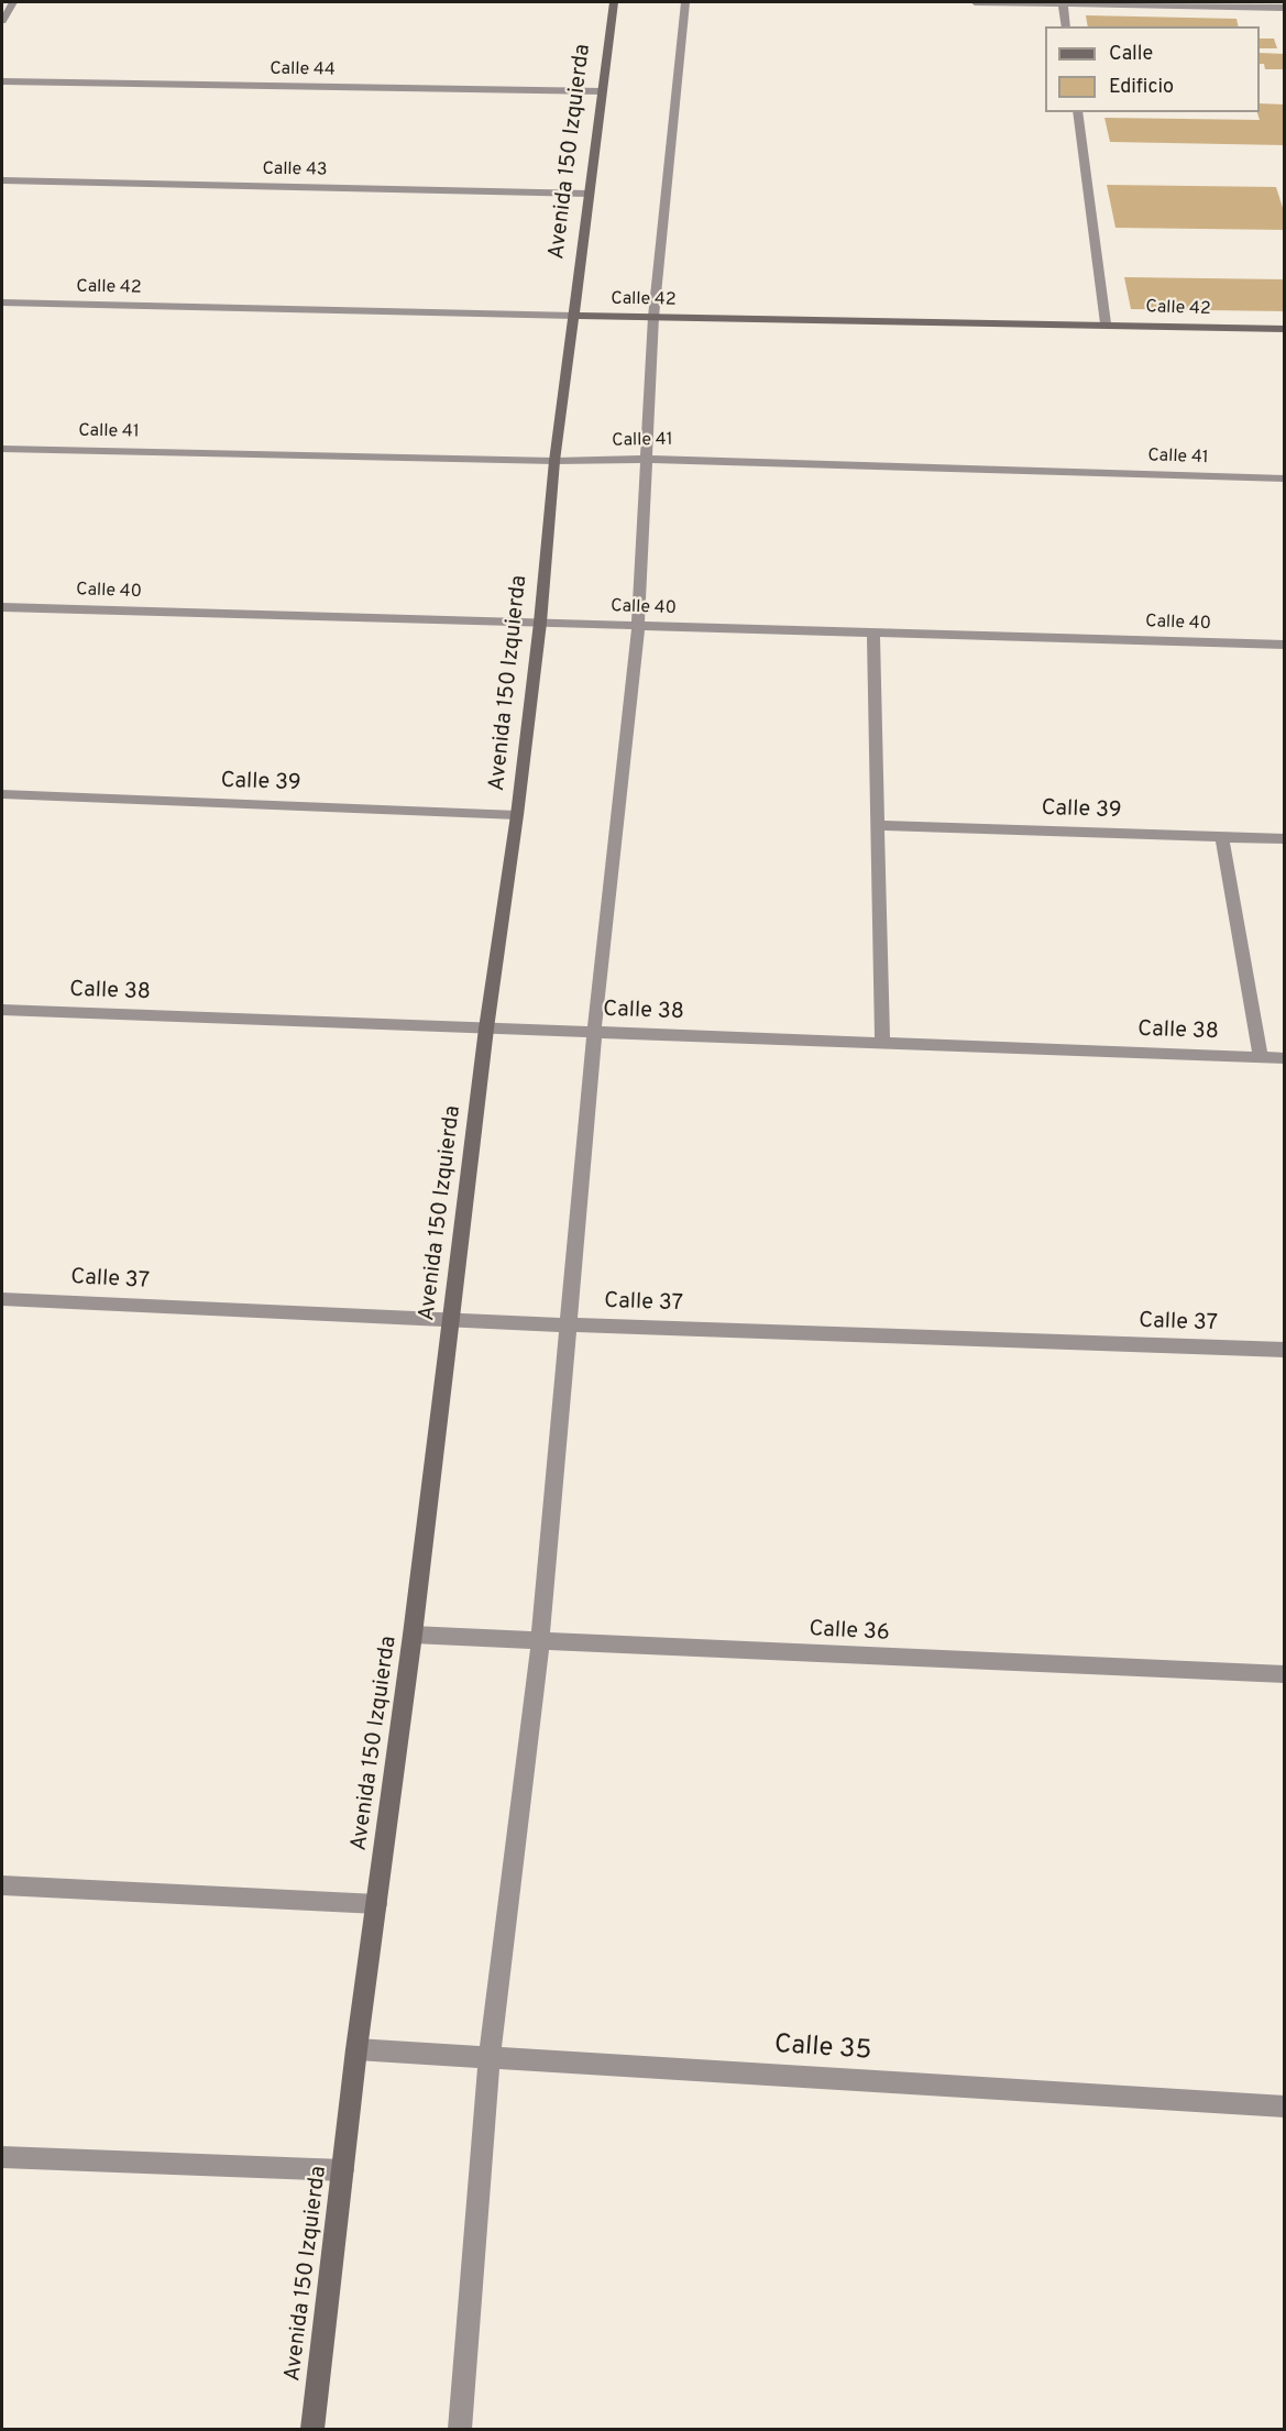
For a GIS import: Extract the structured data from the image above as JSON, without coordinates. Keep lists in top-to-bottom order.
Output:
{
  "streets": {
    "street": [
      "Calle 44",
      "Avenida 150 Izquierda",
      "Calle 43",
      "Calle 42",
      "Calle 41",
      "Calle 40",
      "Calle 39",
      "Calle 38",
      "Calle 37",
      "Calle 36",
      "Calle 35"
    ]
  },
  "crossings": [
    ["Calle 44", "Avenida 150 Izquierda"],
    ["Avenida 150 Izquierda", "Calle 43"],
    ["Avenida 150 Izquierda", "Calle 42"],
    ["Avenida 150 Izquierda", "Calle 41"],
    ["Avenida 150 Izquierda", "Calle 40"],
    ["Avenida 150 Izquierda", "Calle 39"],
    ["Avenida 150 Izquierda", "Calle 38"],
    ["Avenida 150 Izquierda", "Calle 37"],
    ["Avenida 150 Izquierda", "Calle 36"],
    ["Avenida 150 Izquierda", "Calle 35"]
  ],
  "legend": ["Calle", "Edificio"]
}
